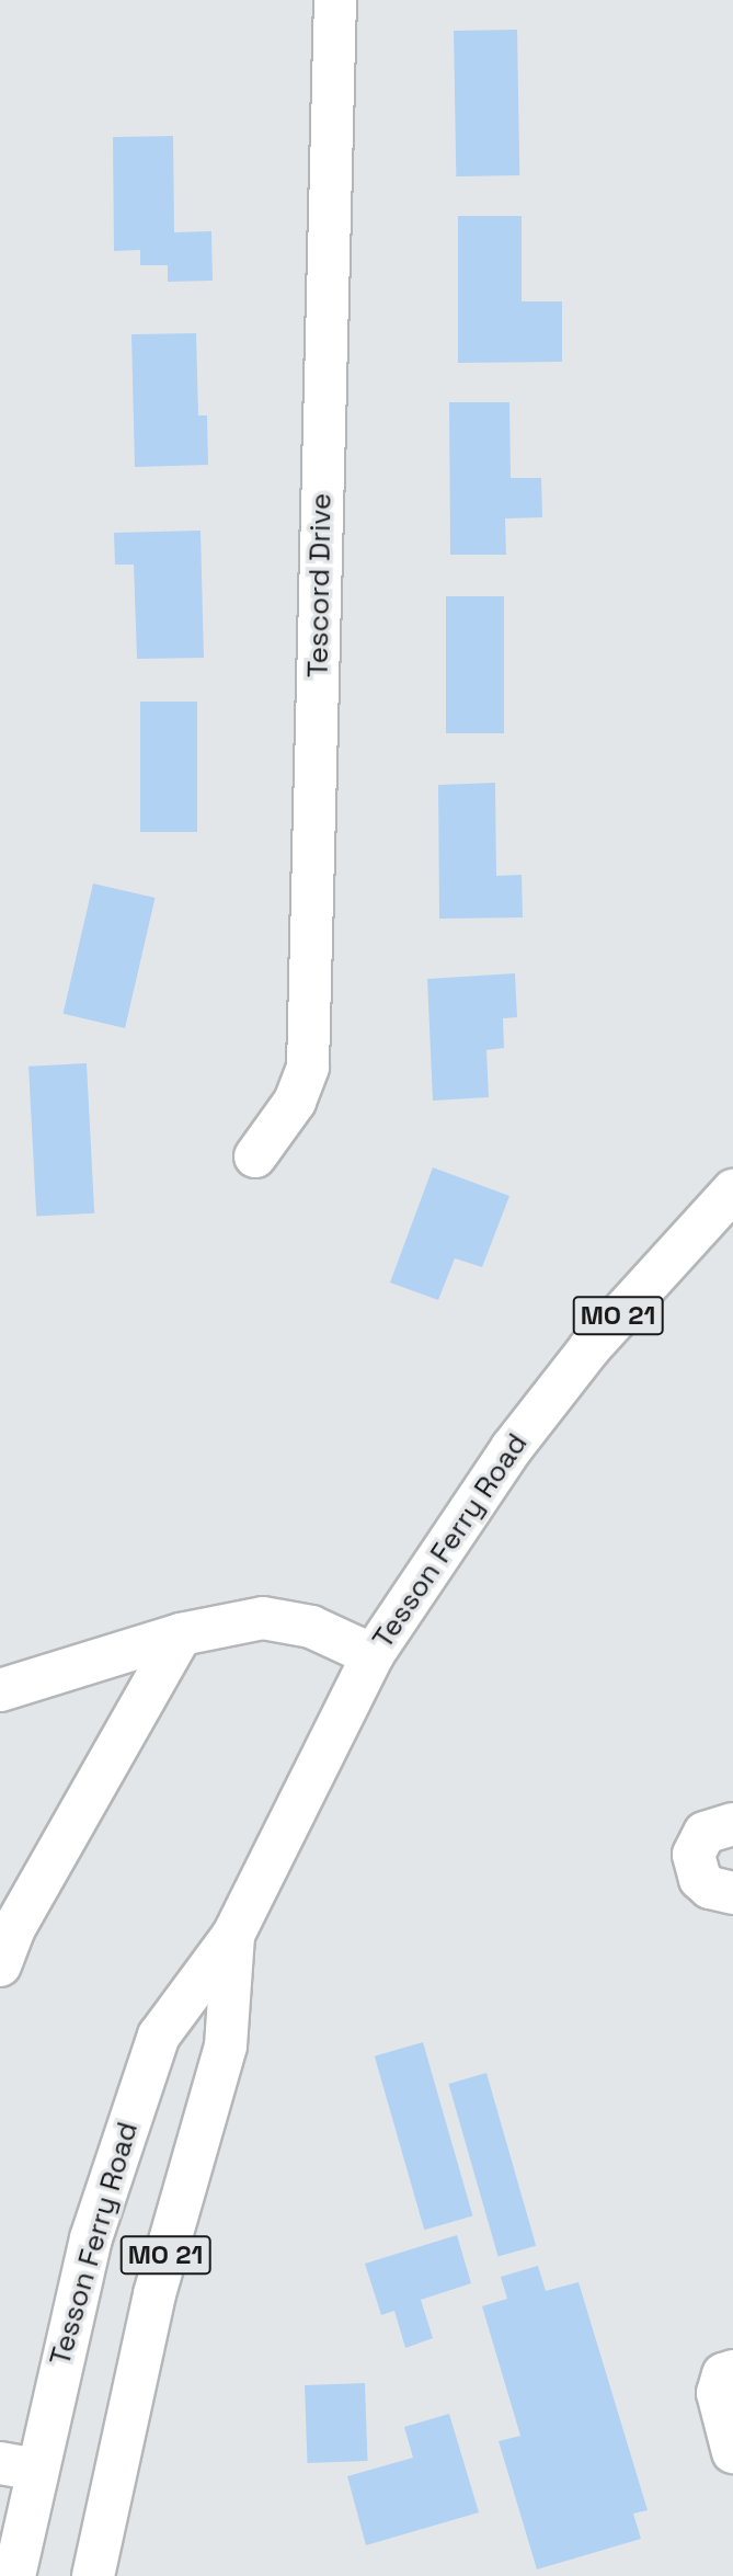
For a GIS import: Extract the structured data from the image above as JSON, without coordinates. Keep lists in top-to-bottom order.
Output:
{
  "streets": {
    "main road": ["Tescord Drive", "MO 21", "Tesson Ferry Road"]
  }
}
